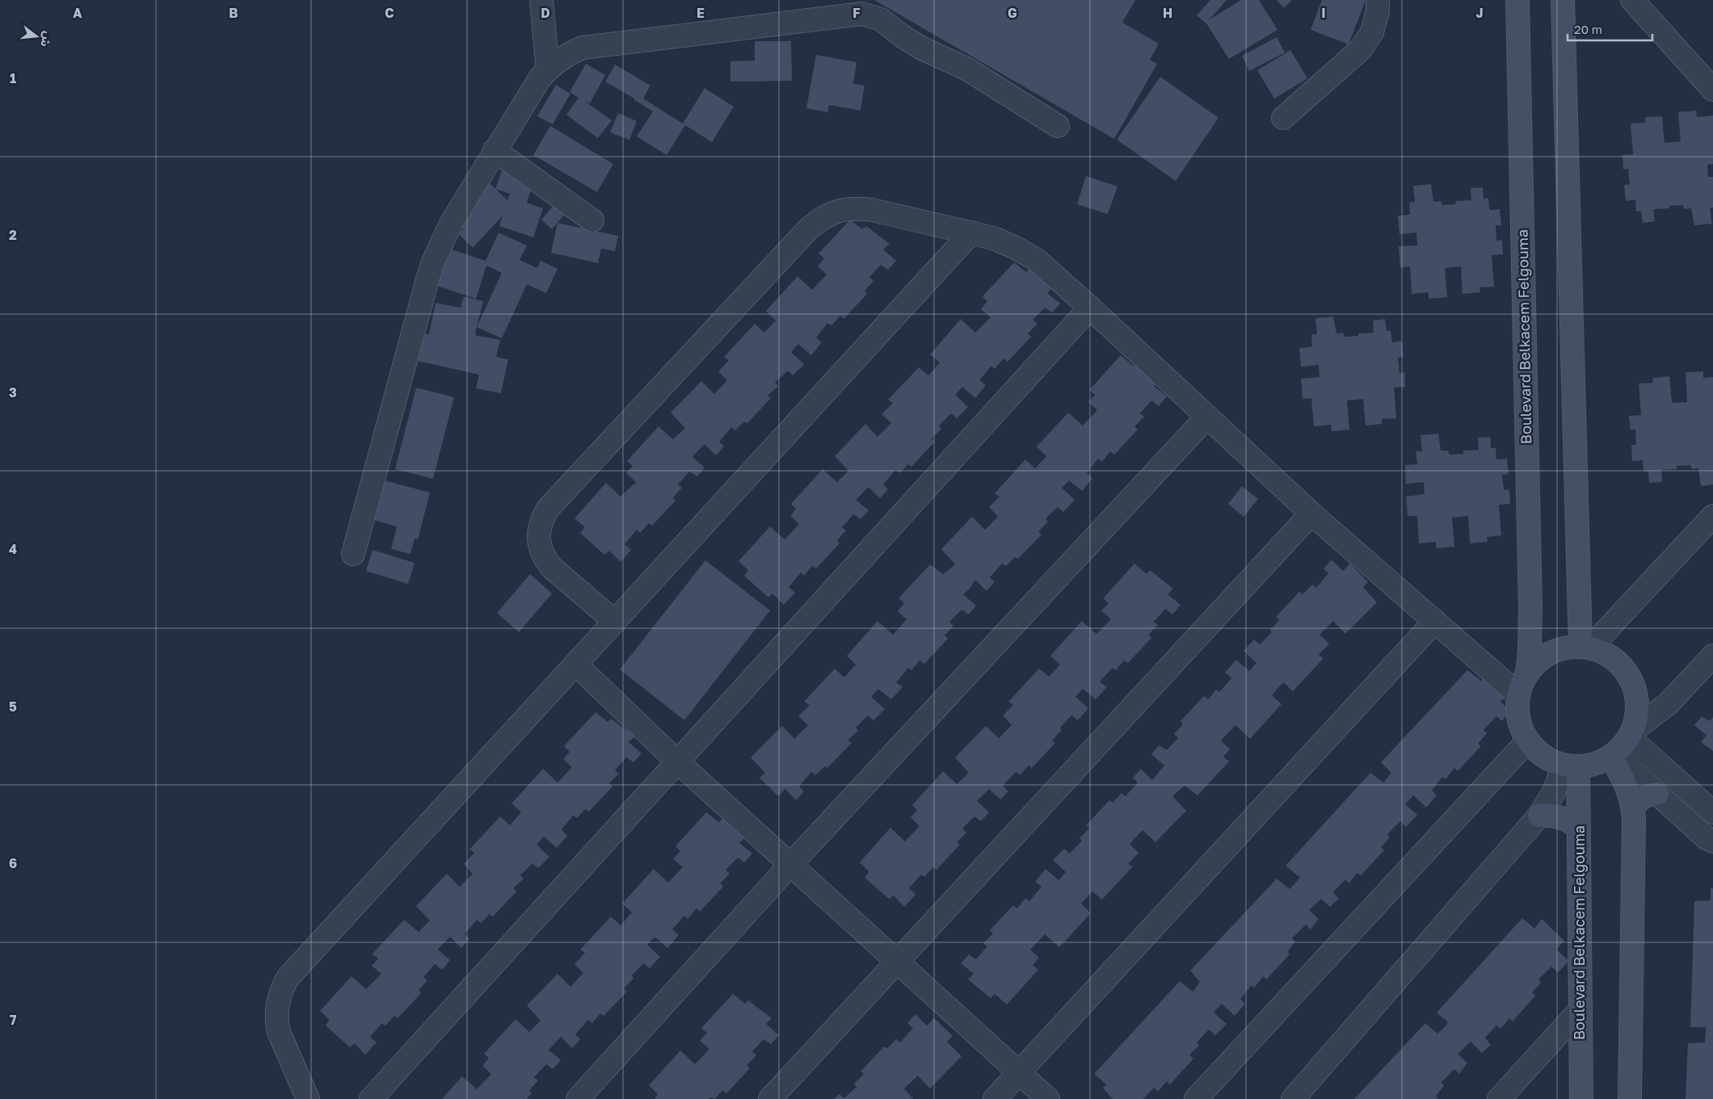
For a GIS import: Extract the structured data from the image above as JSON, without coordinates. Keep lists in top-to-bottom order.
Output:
{
  "streets": {
    "street": ["Boulevard Belkacem Felgouma"]
  },
  "scale_bar": "20 m",
  "north": "right",
  "grid": {
    "columns": [
      "A",
      "B",
      "C",
      "D",
      "E",
      "F",
      "G",
      "H",
      "I",
      "J"
    ],
    "rows": [
      "1",
      "2",
      "3",
      "4",
      "5",
      "6",
      "7"
    ]
  }
}
